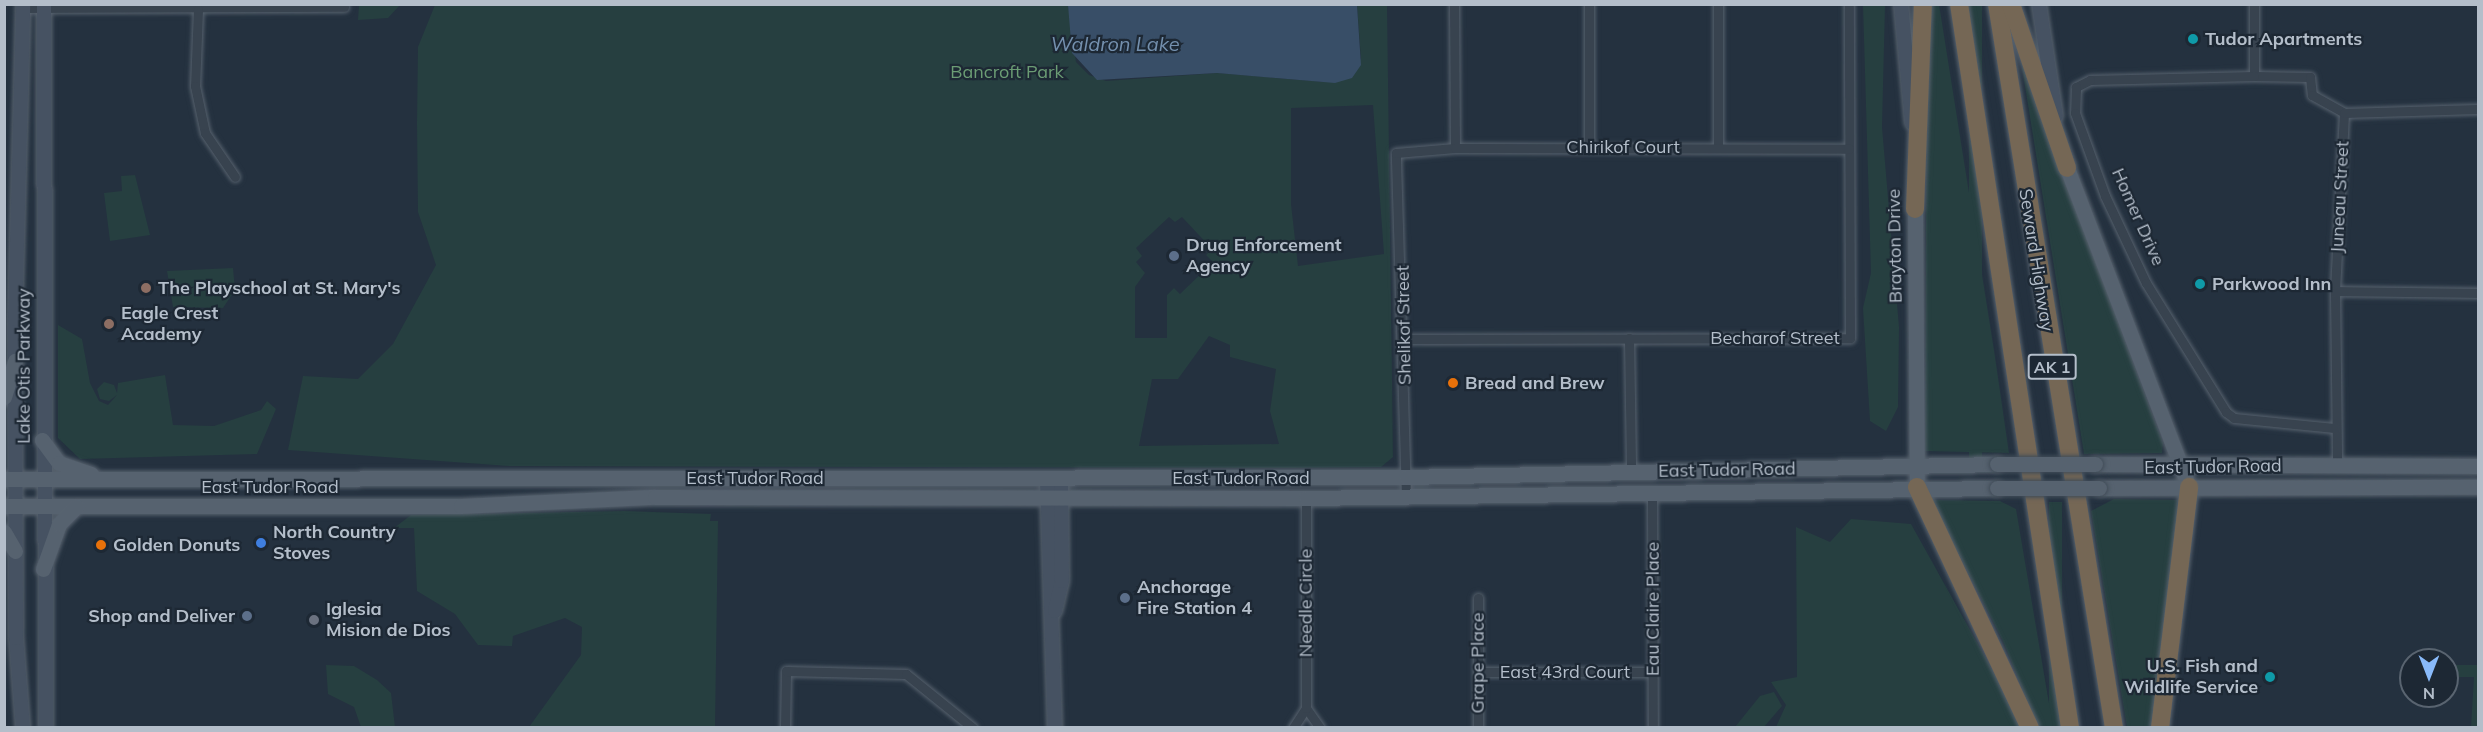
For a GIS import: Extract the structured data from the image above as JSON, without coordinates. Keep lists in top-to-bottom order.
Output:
{
  "streets": {
    "highway": ["Seward Highway", "AK 1"],
    "main road": ["Brayton Drive", "Lake Otis Parkway", "East Tudor Road"],
    "street": [
      "Chirikof Court",
      "Juneau Street",
      "Homer Drive",
      "Shelikof Street",
      "Becharof Street",
      "Needle Circle",
      "Eau Claire Place",
      "Grape Place",
      "East 43rd Court"
    ]
  },
  "crossings": [
    ["Chirikof Court", "Shelikof Street"],
    ["Chirikof Court", "Becharof Street"],
    ["Juneau Street", "Homer Drive"],
    ["Juneau Street", "East Tudor Road"],
    ["Brayton Drive", "East Tudor Road"],
    ["Shelikof Street", "Becharof Street"],
    ["Shelikof Street", "East Tudor Road"],
    ["Lake Otis Parkway", "East Tudor Road"],
    ["East Tudor Road", "Needle Circle"],
    ["East Tudor Road", "Eau Claire Place"],
    ["Eau Claire Place", "East 43rd Court"],
    ["Grape Place", "East 43rd Court"]
  ],
  "water": ["Waldron Lake"],
  "parks": ["Bancroft Park"],
  "places": [
    "Tudor Apartments",
    "Drug Enforcement Agency",
    "Parkwood Inn",
    "The Playschool at St. Mary's",
    "Eagle Crest Academy",
    "Bread and Brew",
    "North Country Stoves",
    "Golden Donuts",
    "Anchorage Fire Station 4",
    "Shop and Deliver",
    "Iglesia Mision de Dios",
    "U.S. Fish and Wildlife Service"
  ],
  "north": "bottom"
}
